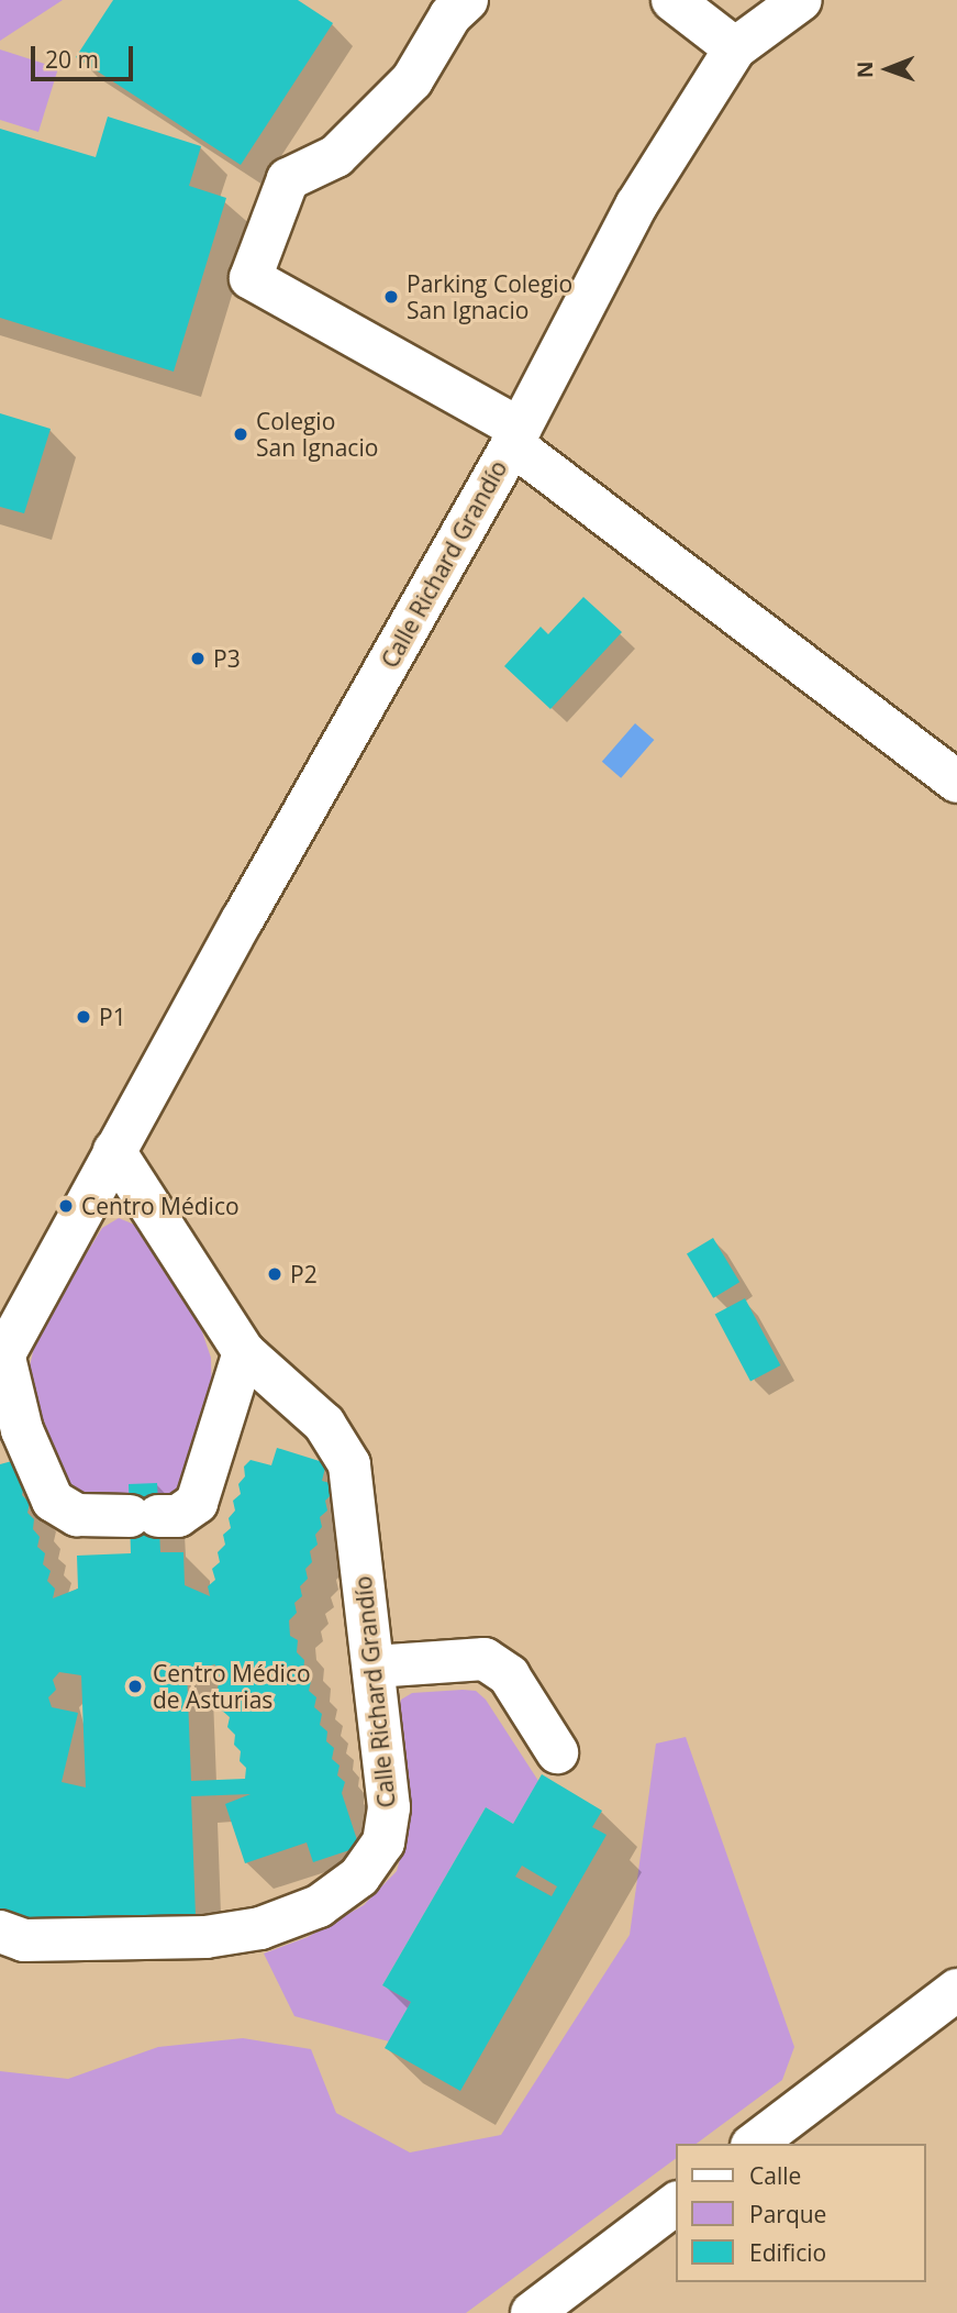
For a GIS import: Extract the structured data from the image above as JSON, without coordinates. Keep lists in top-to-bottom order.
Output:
{
  "streets": {
    "street": ["Calle Richard Grandío"]
  },
  "places": [
    "Parking Colegio San Ignacio",
    "Colegio San Ignacio",
    "P3",
    "P1",
    "Centro Médico",
    "P2",
    "Centro Médico de Asturias"
  ],
  "legend": ["Calle", "Parque", "Edificio"],
  "scale_bar": "20 m",
  "north": "left"
}
